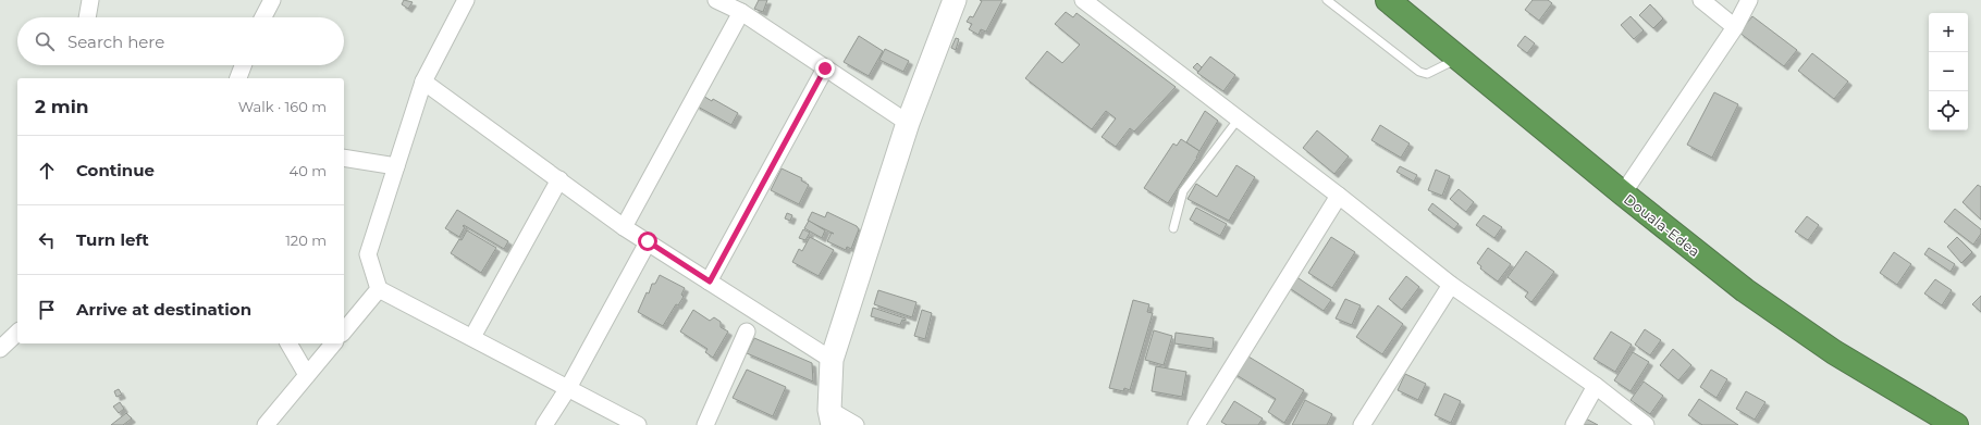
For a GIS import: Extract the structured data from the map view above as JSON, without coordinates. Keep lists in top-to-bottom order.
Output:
{
  "streets": {
    "highway": ["Douala-Edea"]
  },
  "page": {
    "map_buttons": ["+", "−"],
    "search": "Search here",
    "heading": ["2 min", "Walk · 160 m"],
    "list": [
      ["Continue", "40 m"],
      ["Turn left", "120 m"],
      "Arrive at destination"
    ]
  }
}
